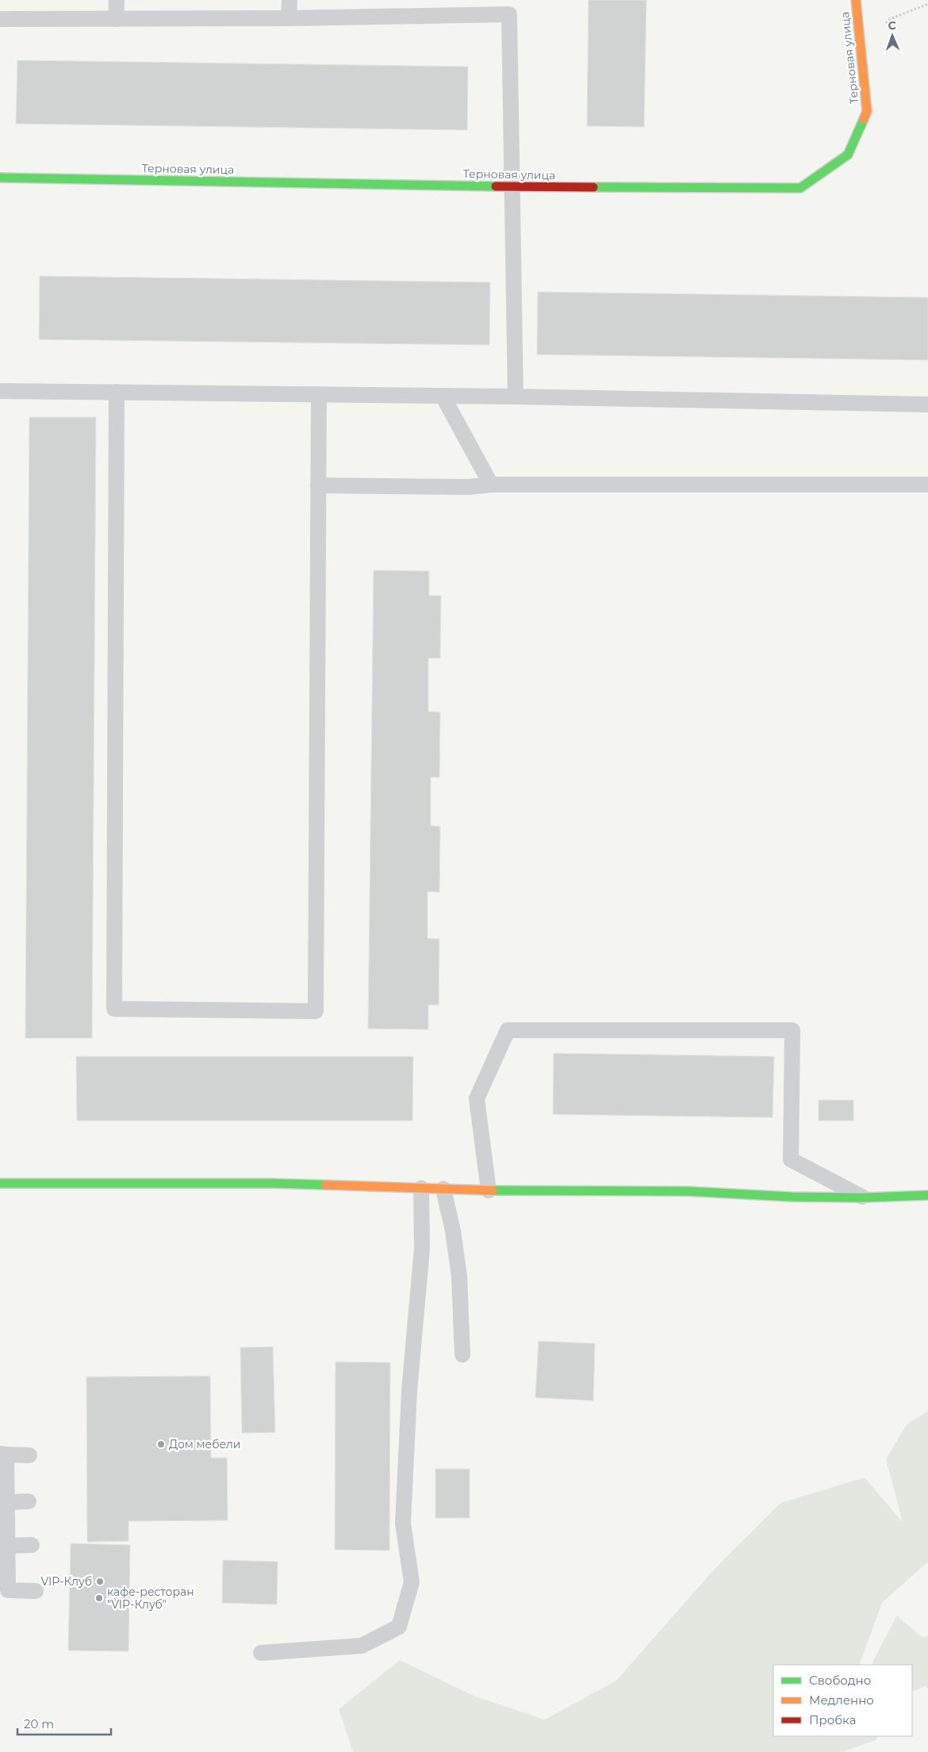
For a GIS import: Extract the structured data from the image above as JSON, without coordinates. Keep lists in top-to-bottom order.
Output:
{
  "streets": {
    "street": ["Терновая улица"]
  },
  "places": ["Дом мебели", "VIP-Клуб", "кафе-ресторан \"VIP-Клуб\""],
  "legend": ["Свободно", "Медленно", "Пробка"],
  "scale_bar": "20 m",
  "north": "top"
}
